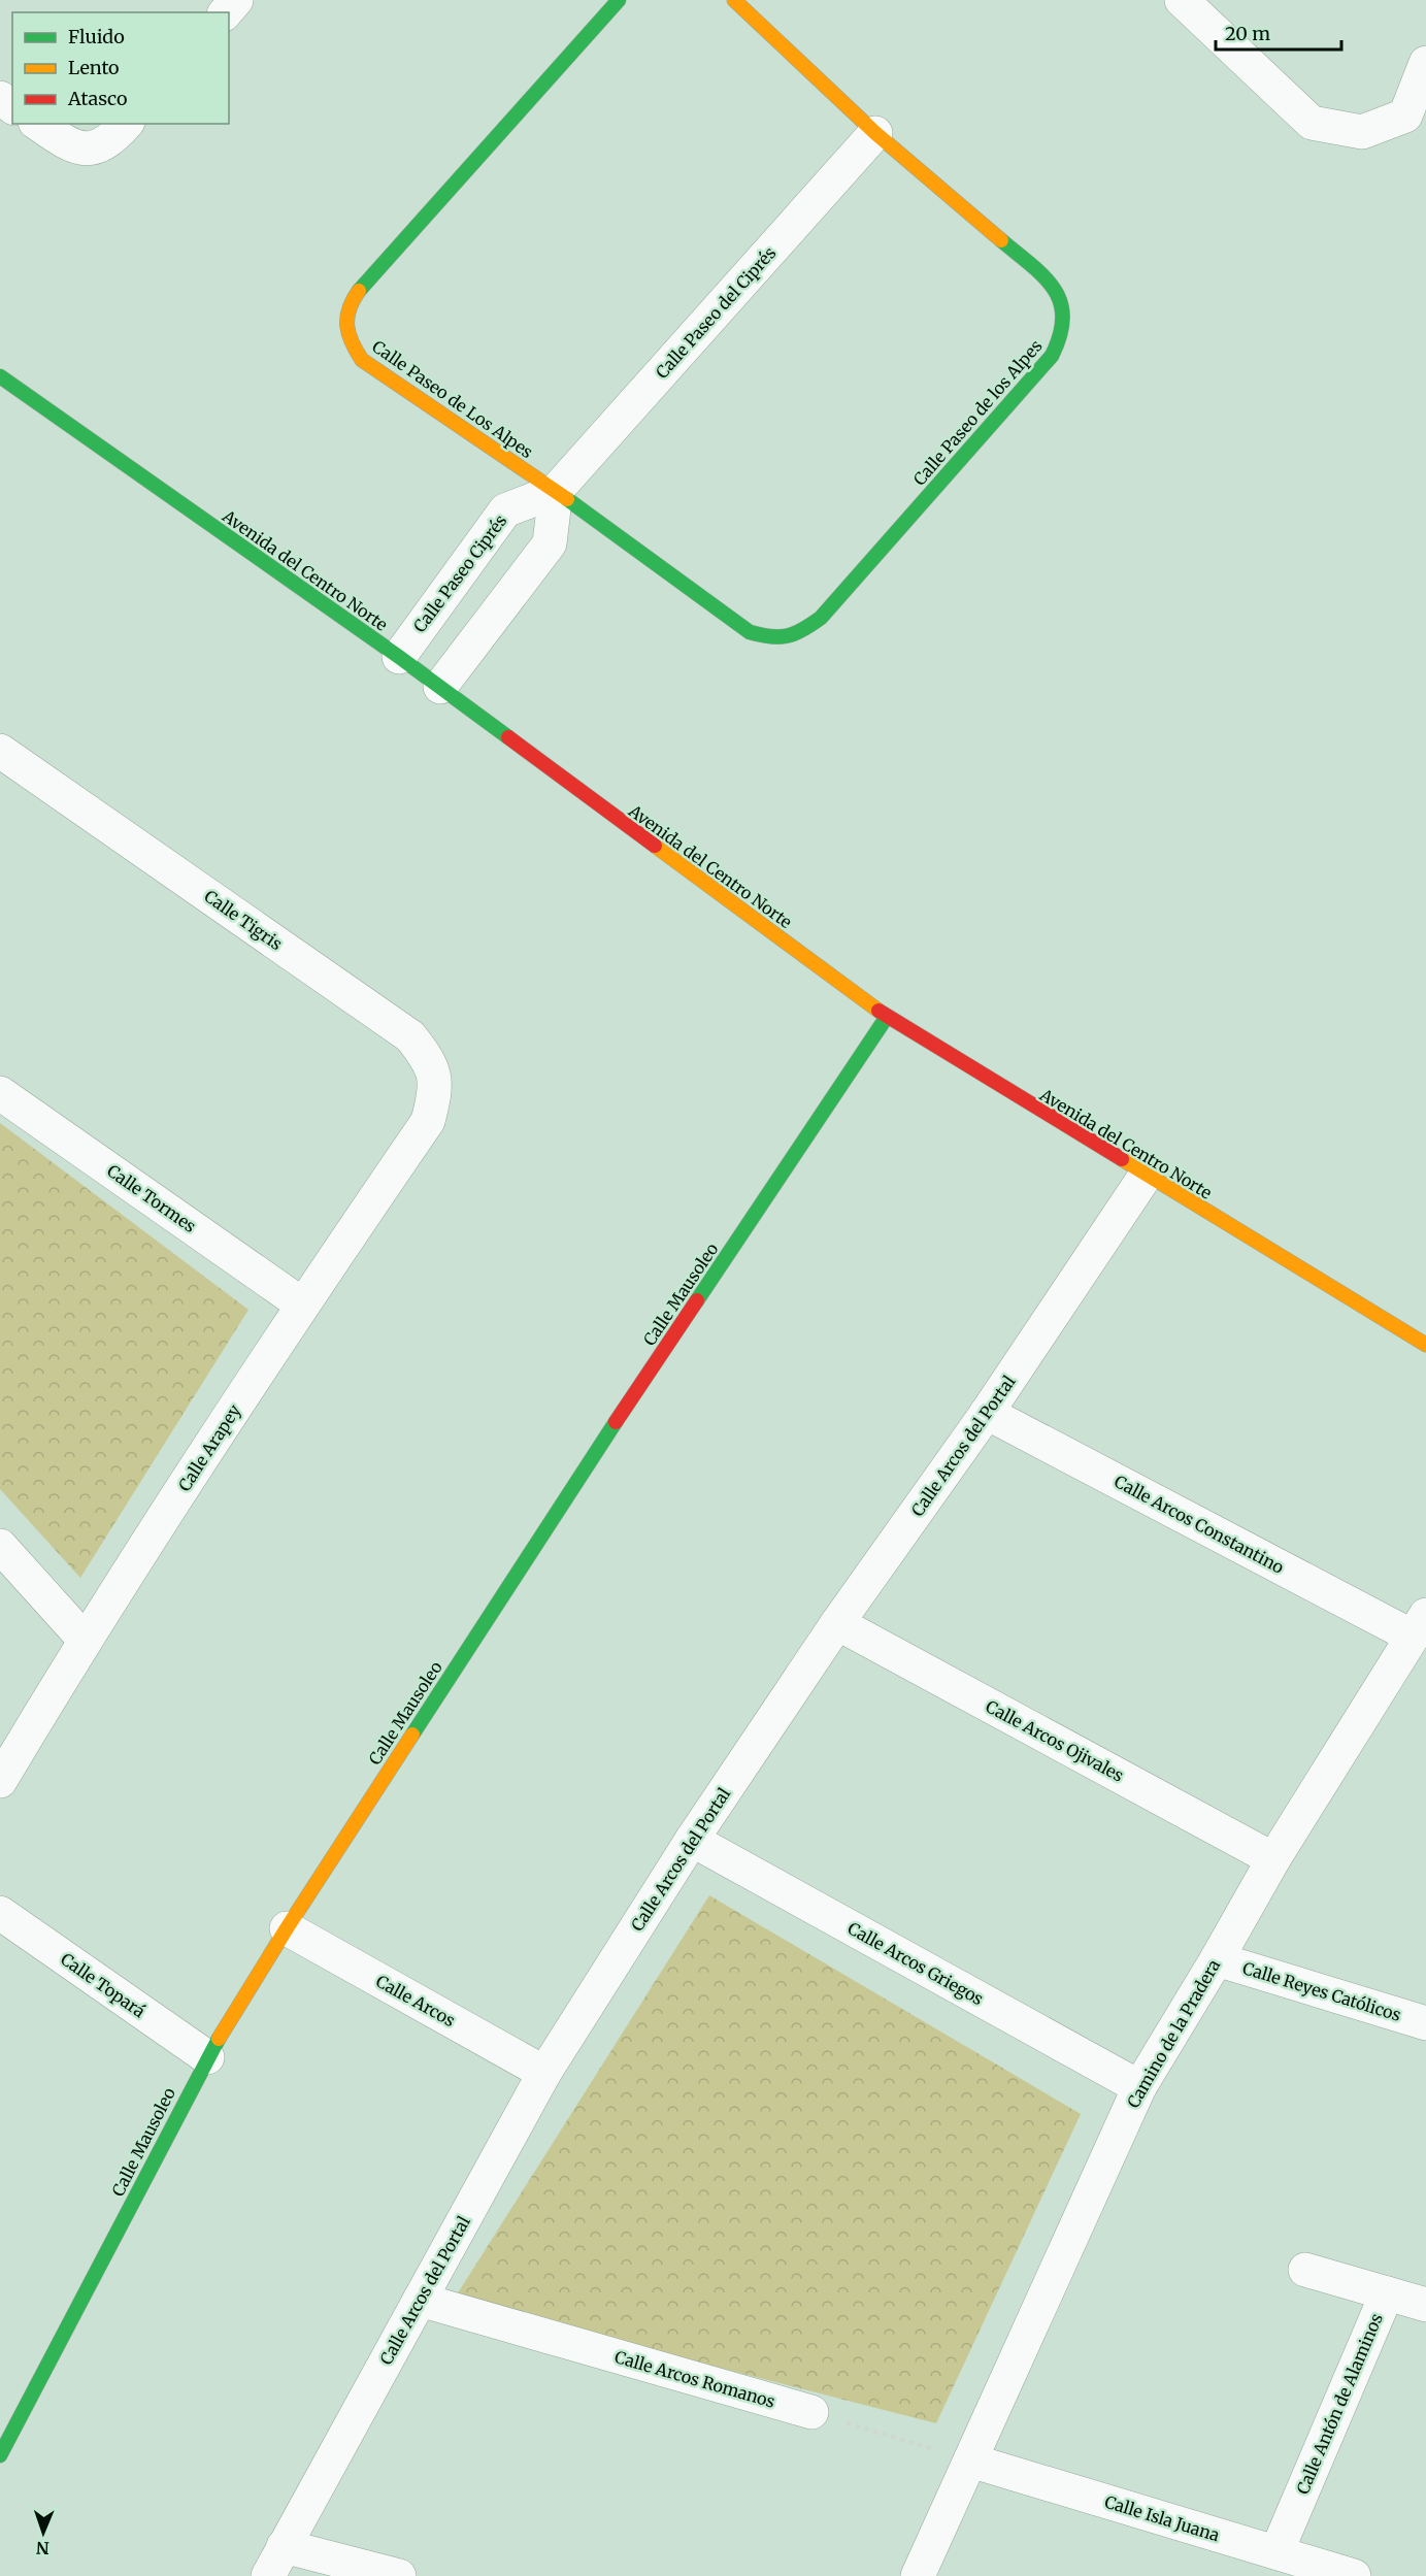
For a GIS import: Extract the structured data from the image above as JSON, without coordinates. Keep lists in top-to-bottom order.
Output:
{
  "streets": {
    "street": [
      "Calle Paseo del Ciprés",
      "Calle Paseo de Los Alpes",
      "Calle Paseo de los Alpes",
      "Avenida del Centro Norte",
      "Calle Paseo Ciprés",
      "Calle Tigris",
      "Calle Tormes",
      "Calle Mausoleo",
      "Calle Arcos del Portal",
      "Calle Arapey",
      "Calle Arcos Constantino",
      "Calle Arcos Ojivales",
      "Calle Arcos Griegos",
      "Calle Topará",
      "Calle Reyes Católicos",
      "Calle Arcos",
      "Camino de la Pradera",
      "Calle Arcos Romanos",
      "Calle Antón de Alaminos",
      "Calle Isla Juana"
    ]
  },
  "crossings": [
    ["Calle Paseo del Ciprés", "Calle Paseo de Los Alpes"],
    ["Calle Paseo del Ciprés", "Calle Paseo de los Alpes"],
    ["Calle Paseo del Ciprés", "Calle Paseo Ciprés"],
    ["Calle Paseo de Los Alpes", "Calle Paseo de los Alpes"],
    ["Calle Paseo de Los Alpes", "Calle Paseo Ciprés"],
    ["Avenida del Centro Norte", "Calle Paseo Ciprés"],
    ["Avenida del Centro Norte", "Calle Mausoleo"],
    ["Avenida del Centro Norte", "Calle Arcos del Portal"],
    ["Calle Tigris", "Calle Arapey"],
    ["Calle Tormes", "Calle Arapey"],
    ["Calle Mausoleo", "Calle Topará"],
    ["Calle Mausoleo", "Calle Arcos"],
    ["Calle Arcos del Portal", "Calle Arcos Constantino"],
    ["Calle Arcos del Portal", "Calle Arcos Ojivales"],
    ["Calle Arcos del Portal", "Calle Arcos Griegos"],
    ["Calle Arcos del Portal", "Calle Arcos"],
    ["Calle Arcos del Portal", "Calle Arcos Romanos"],
    ["Calle Arcos Constantino", "Camino de la Pradera"],
    ["Calle Arcos Ojivales", "Camino de la Pradera"],
    ["Calle Arcos Griegos", "Camino de la Pradera"],
    ["Calle Reyes Católicos", "Camino de la Pradera"],
    ["Camino de la Pradera", "Calle Isla Juana"],
    ["Calle Antón de Alaminos", "Calle Isla Juana"]
  ],
  "legend": ["Fluido", "Lento", "Atasco"],
  "scale_bar": "20 m",
  "north": "bottom"
}
